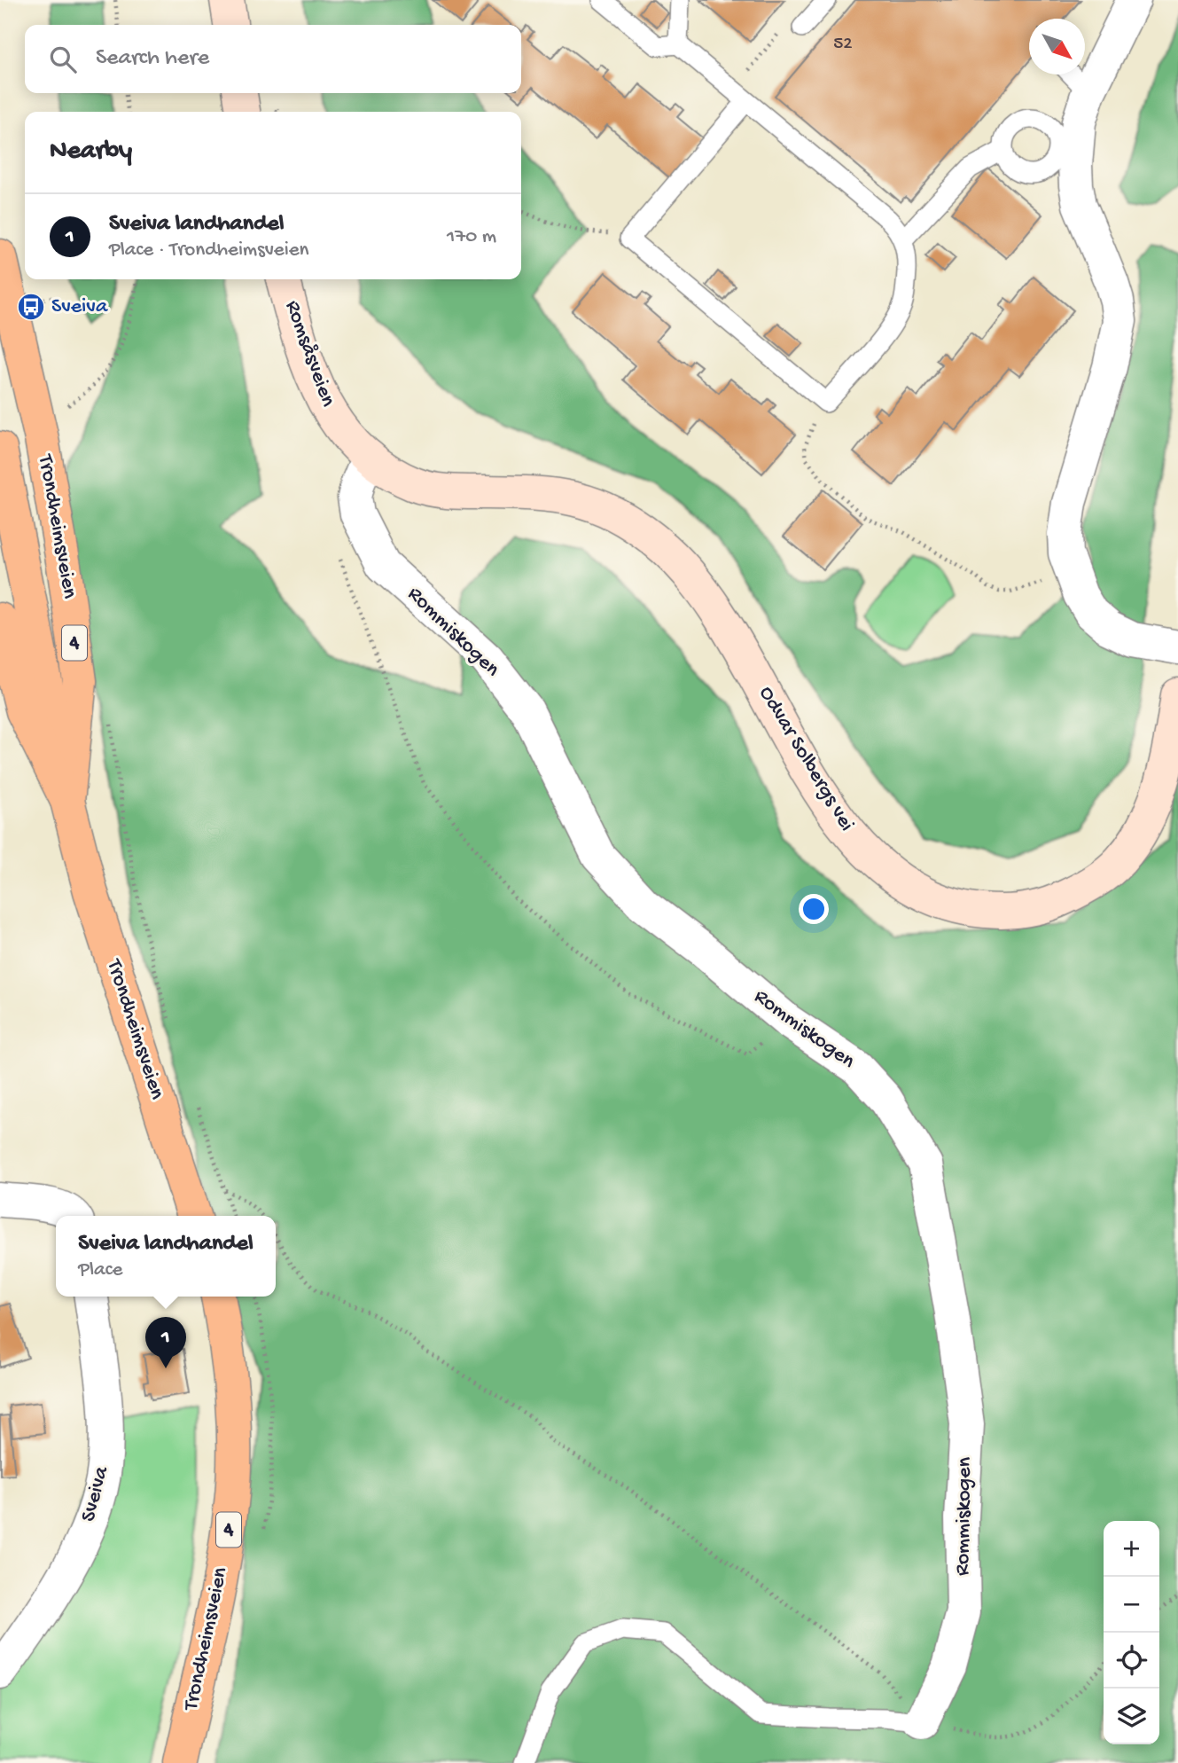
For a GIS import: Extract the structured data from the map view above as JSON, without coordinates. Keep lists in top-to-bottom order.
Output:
{
  "streets": {
    "highway": ["Trondheimsveien", "4"],
    "street": [
      "Romsåsveien",
      "Rommiskogen",
      "Odvar Solbergs vei",
      "Sveiva"
    ]
  },
  "crossings": [
    ["Romsåsveien", "Rommiskogen"],
    ["Romsåsveien", "Odvar Solbergs vei"],
    ["Rommiskogen", "Odvar Solbergs vei"]
  ],
  "places": {
    "bus stop": ["Sveiva"]
  },
  "house_numbers": ["52"],
  "north": "bottom right",
  "page": {
    "search": "Search here",
    "heading": "Nearby",
    "list": [
      {
        "mark": "1",
        "name": "Sveiva landhandel",
        "note": "Place · Trondheimsveien",
        "value": "170 m"
      }
    ],
    "popup": ["Sveiva landhandel", "Place"],
    "pins": "1",
    "map_buttons": ["+", "−"]
  }
}
